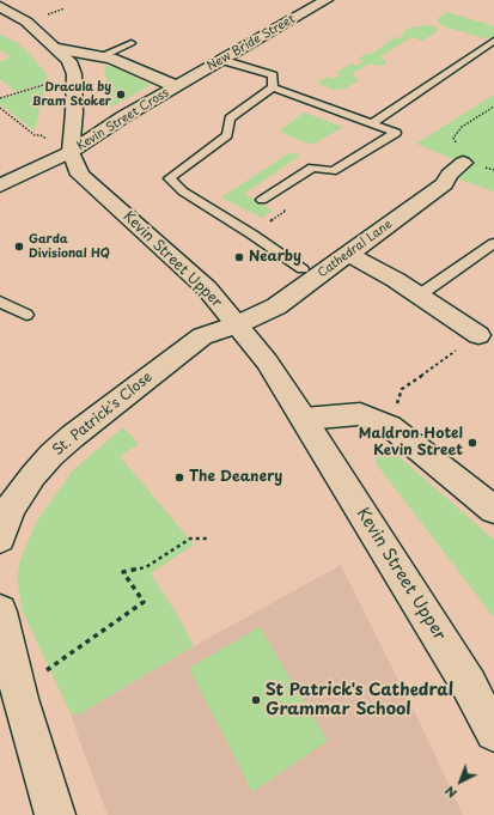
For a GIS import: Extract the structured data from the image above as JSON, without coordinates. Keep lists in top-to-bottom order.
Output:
{
  "streets": {
    "street": [
      "New Bride Street",
      "Kevin Street Cross",
      "Cathedral Lane",
      "Kevin Street Upper",
      "St. Patrick's Close"
    ]
  },
  "crossings": [
    ["New Bride Street", "Kevin Street Cross"],
    ["Kevin Street Cross", "Kevin Street Upper"],
    ["Cathedral Lane", "Kevin Street Upper"],
    ["Cathedral Lane", "St. Patrick's Close"],
    ["Kevin Street Upper", "St. Patrick's Close"]
  ],
  "places": [
    "Dracula by Bram Stoker",
    "Garda Divisional HQ",
    "Nearby",
    "Maldron Hotel Kevin Street",
    "The Deanery",
    "St Patrick's Cathedral Grammar School"
  ],
  "north": "bottom left"
}
